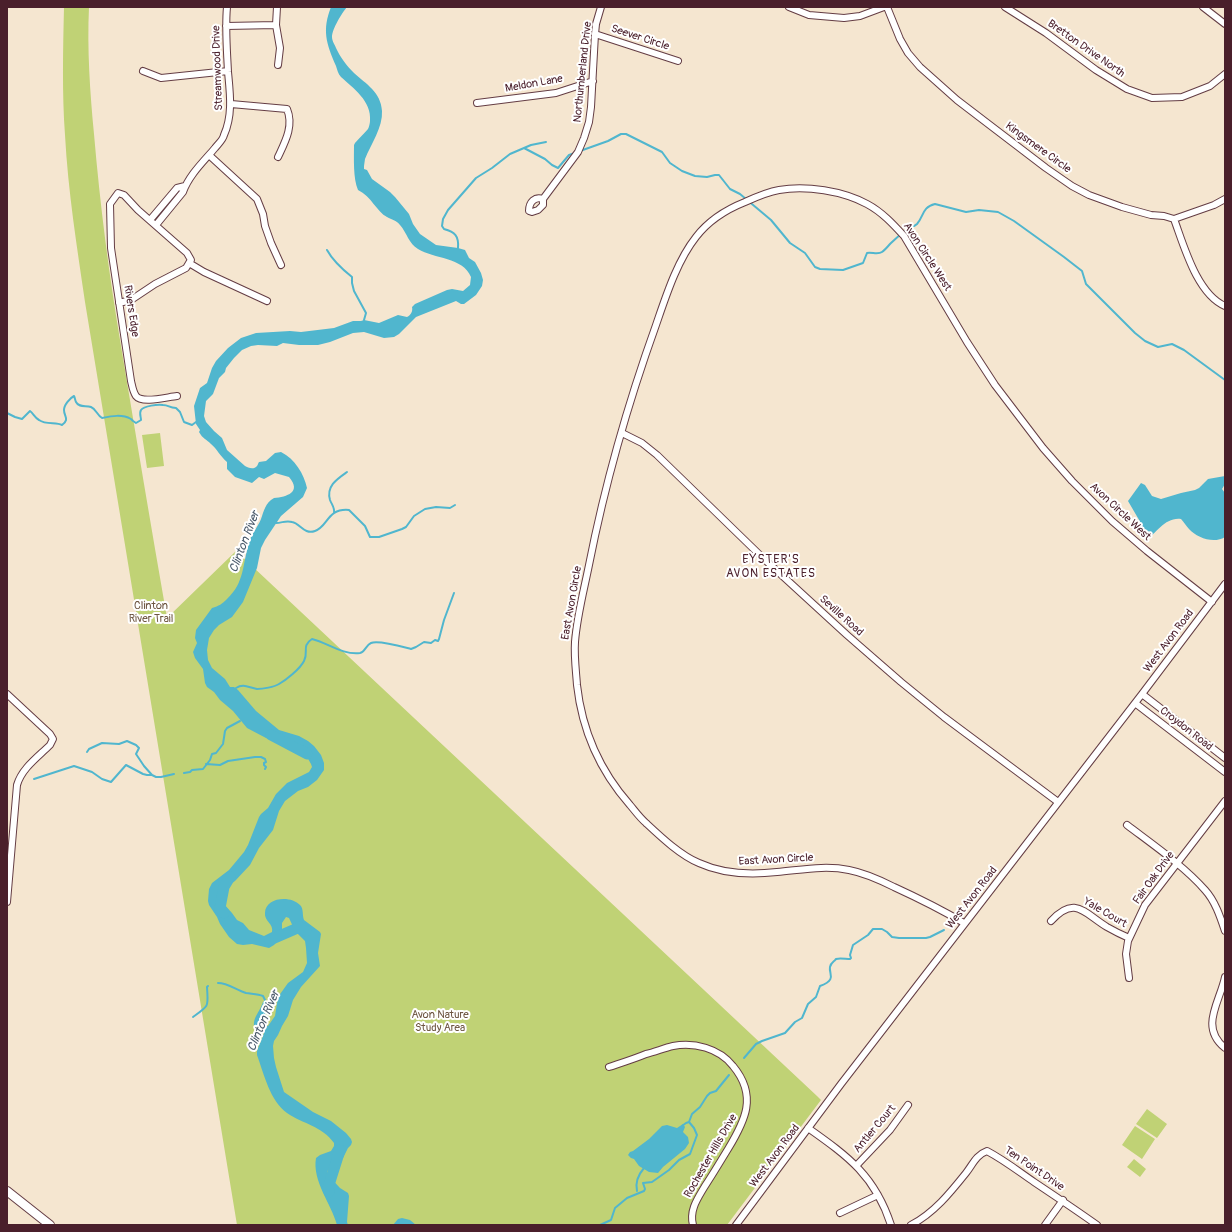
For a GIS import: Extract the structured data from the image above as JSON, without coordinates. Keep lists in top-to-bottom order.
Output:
{
  "streets": {
    "street": [
      "Seever Circle",
      "Bretton Drive North",
      "Streamwood Drive",
      "Northumberland Drive",
      "Meldon Lane",
      "Kingsmere Circle",
      "Avon Circle West",
      "Rivers Edge",
      "East Avon Circle",
      "Seville Road",
      "West Avon Road",
      "Croydon Road",
      "Fair Oak Drive",
      "Yale Court",
      "Antler Court",
      "Rochester Hills Drive",
      "Ten Point Drive"
    ]
  },
  "crossings": [
    ["Seever Circle", "Northumberland Drive"],
    ["Streamwood Drive", "Rivers Edge"],
    ["Northumberland Drive", "Meldon Lane"],
    ["Avon Circle West", "East Avon Circle"],
    ["Avon Circle West", "Seville Road"],
    ["Avon Circle West", "West Avon Road"],
    ["East Avon Circle", "Seville Road"],
    ["East Avon Circle", "West Avon Road"],
    ["Seville Road", "West Avon Road"],
    ["West Avon Road", "Croydon Road"],
    ["Fair Oak Drive", "Yale Court"]
  ],
  "districts": ["EYSTER'S AVON ESTATES"],
  "water": ["Clinton River"],
  "parks": ["Clinton River Trail", "Avon Nature Study Area"]
}
